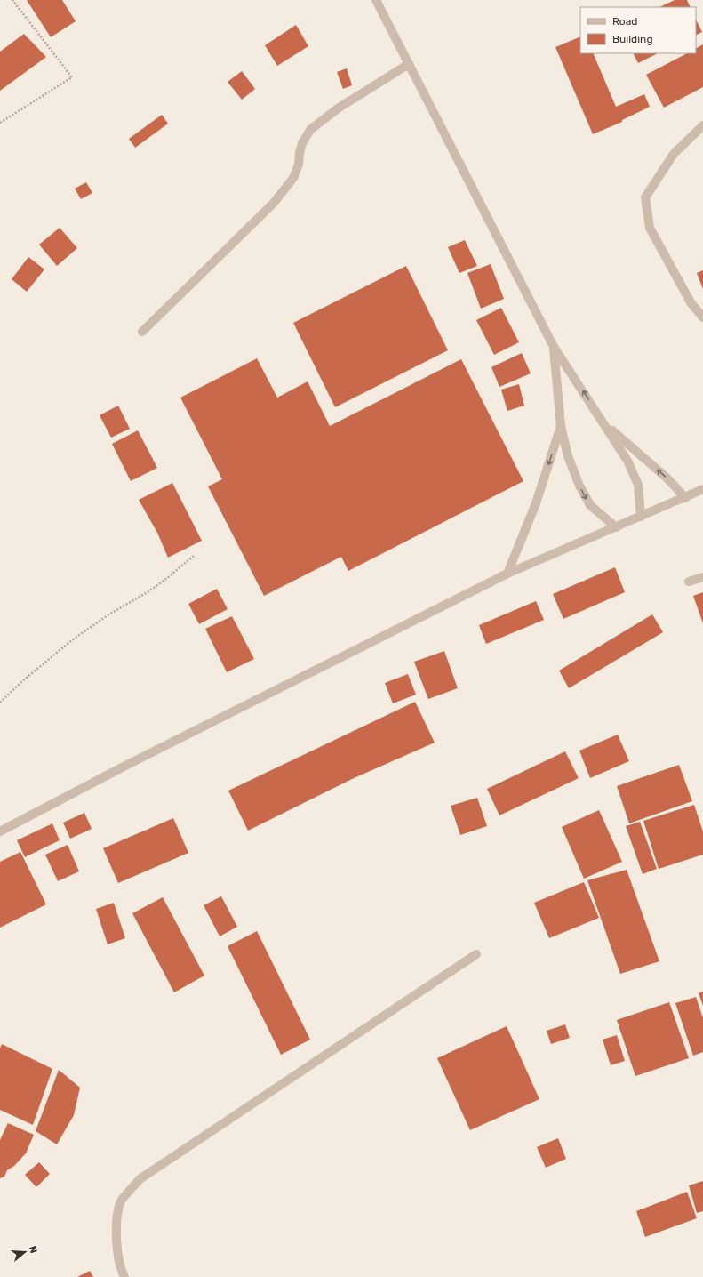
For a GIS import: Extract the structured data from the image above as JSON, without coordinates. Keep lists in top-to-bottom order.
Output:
{
  "legend": ["Road", "Building"],
  "north": "right"
}
